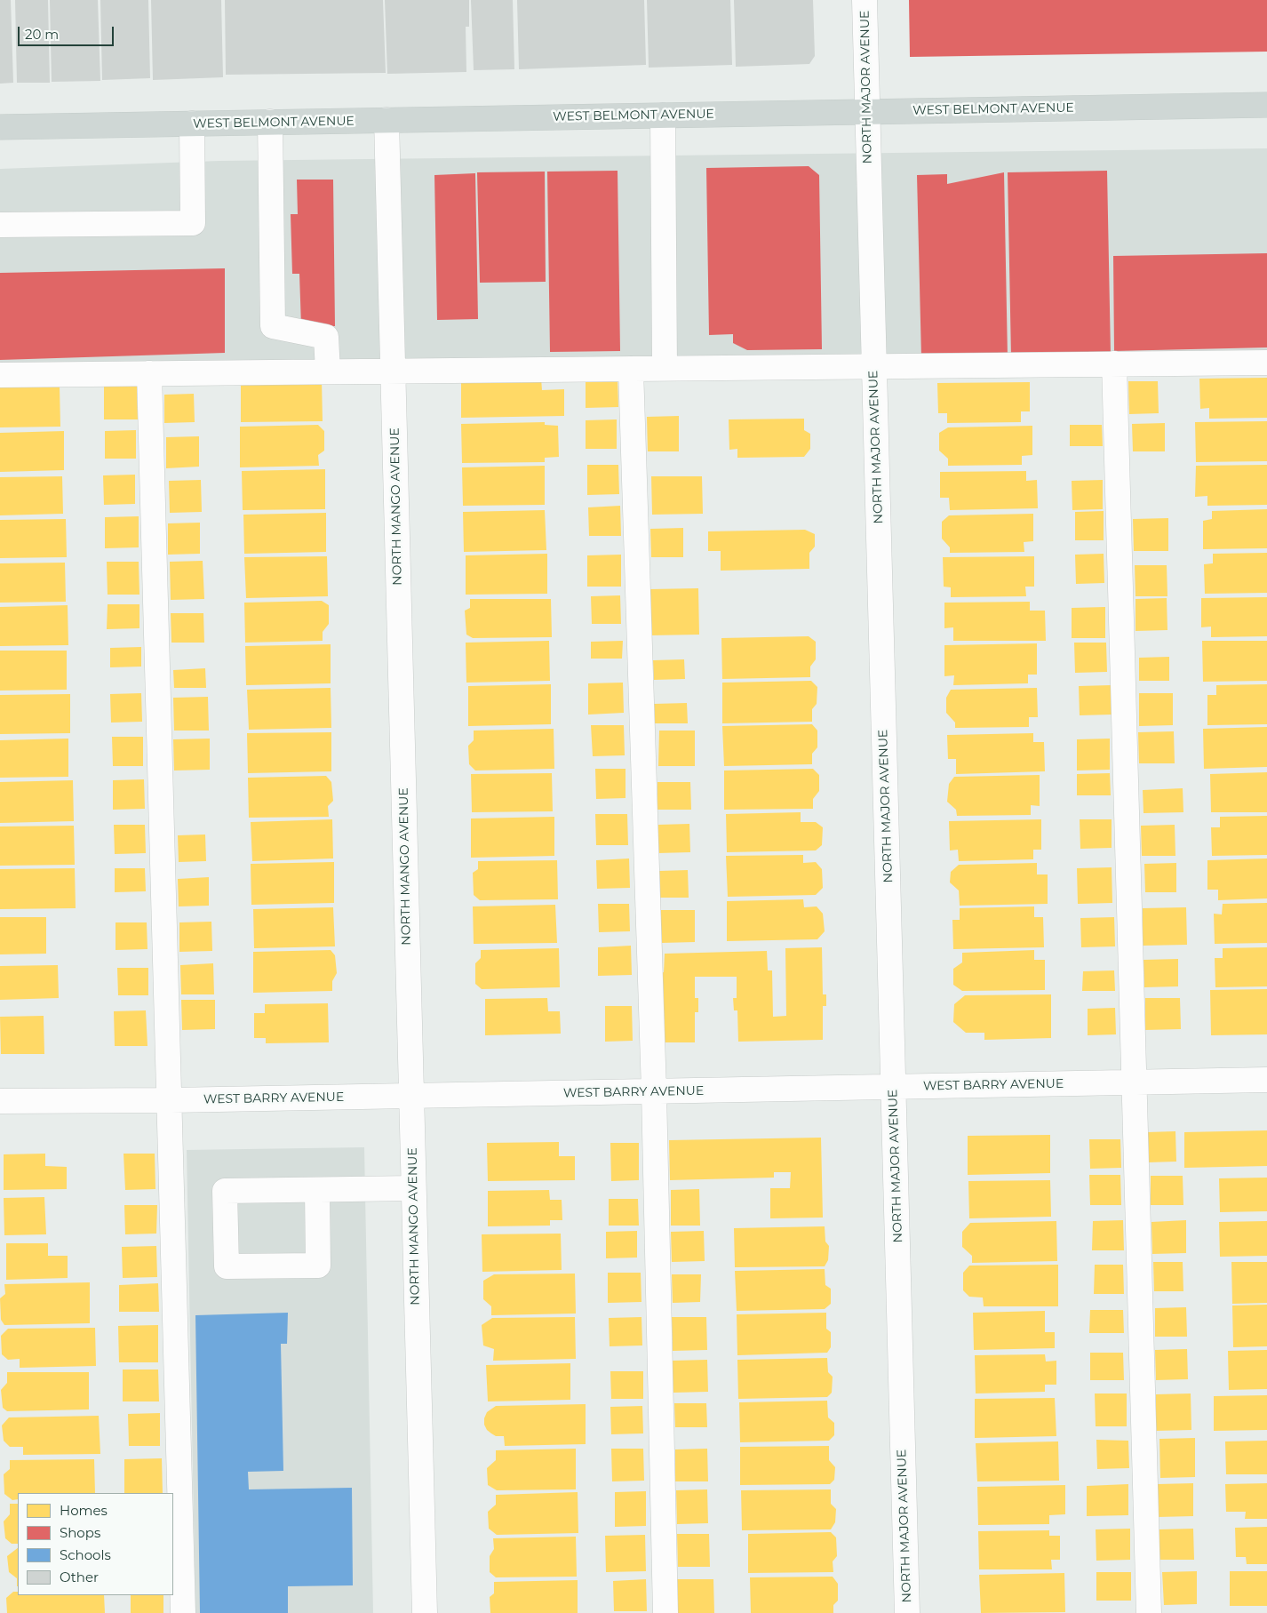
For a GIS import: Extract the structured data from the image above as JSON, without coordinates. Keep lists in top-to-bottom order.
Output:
{
  "streets": {
    "main road": ["WEST BELMONT AVENUE"],
    "street": ["NORTH MAJOR AVENUE", "NORTH MANGO AVENUE", "WEST BARRY AVENUE"]
  },
  "crossings": [
    ["NORTH MAJOR AVENUE", "WEST BELMONT AVENUE"],
    ["NORTH MAJOR AVENUE", "WEST BARRY AVENUE"],
    ["WEST BELMONT AVENUE", "NORTH MANGO AVENUE"],
    ["NORTH MANGO AVENUE", "WEST BARRY AVENUE"]
  ],
  "legend": [
    "Homes",
    "Shops",
    "Schools",
    "Other"
  ],
  "scale_bar": "20 m"
}
